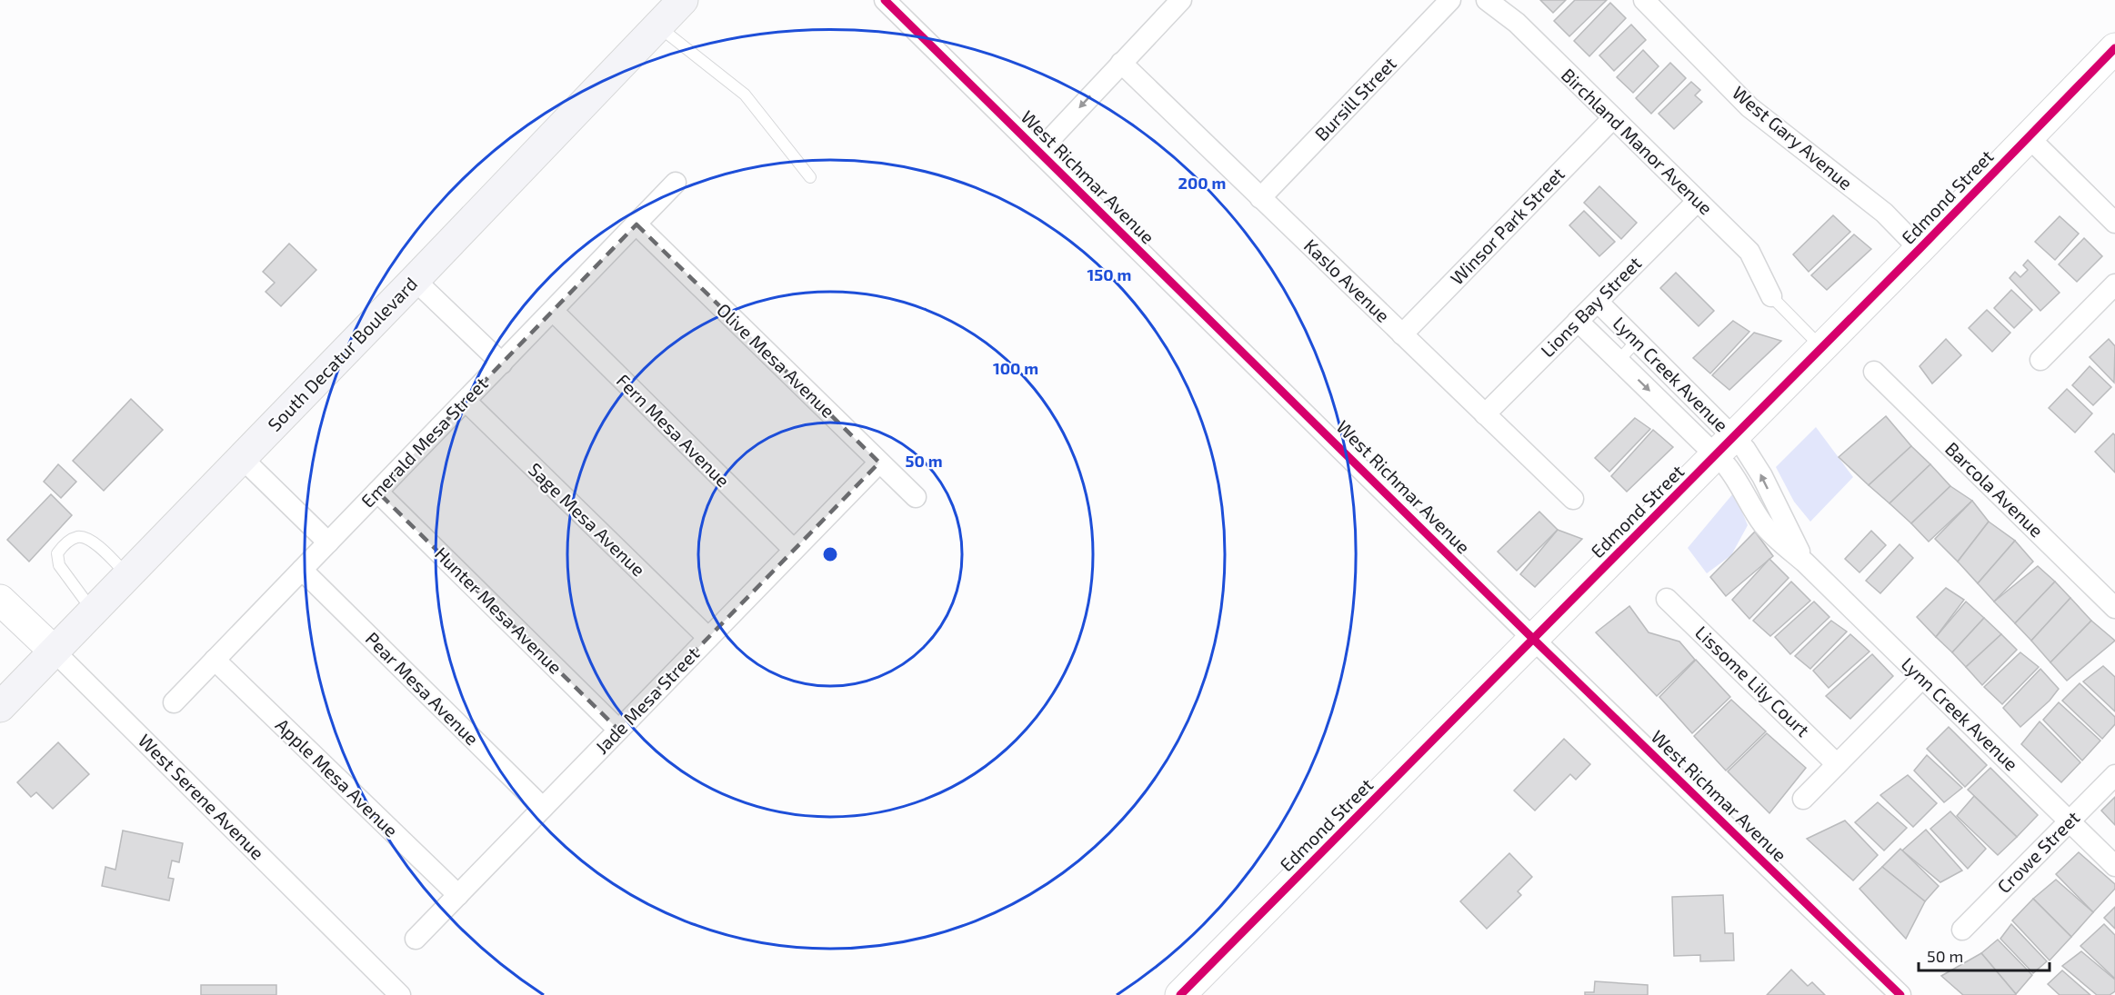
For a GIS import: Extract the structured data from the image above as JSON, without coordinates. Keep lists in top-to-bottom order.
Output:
{
  "streets": {
    "main road": ["South Decatur Boulevard"],
    "street": [
      "Bursill Street",
      "West Gary Avenue",
      "Birchland Manor Avenue",
      "West Richmar Avenue",
      "Edmond Street",
      "Winsor Park Street",
      "Kaslo Avenue",
      "Lions Bay Street",
      "Olive Mesa Avenue",
      "Lynn Creek Avenue",
      "Fern Mesa Avenue",
      "Emerald Mesa Street",
      "Barcola Avenue",
      "Sage Mesa Avenue",
      "Hunter Mesa Avenue",
      "Lissome Lily Court",
      "Pear Mesa Avenue",
      "Jade Mesa Street",
      "Apple Mesa Avenue",
      "West Serene Avenue",
      "Crowe Street"
    ]
  },
  "crossings": [
    ["Bursill Street", "Kaslo Avenue"],
    ["West Gary Avenue", "Edmond Street"],
    ["Birchland Manor Avenue", "Winsor Park Street"],
    ["Birchland Manor Avenue", "Lions Bay Street"],
    ["West Richmar Avenue", "Edmond Street"],
    ["Edmond Street", "Lynn Creek Avenue"],
    ["Winsor Park Street", "Kaslo Avenue"],
    ["Kaslo Avenue", "Lions Bay Street"],
    ["Lions Bay Street", "Lynn Creek Avenue"],
    ["South Decatur Boulevard", "West Serene Avenue"],
    ["Olive Mesa Avenue", "Emerald Mesa Street"],
    ["Olive Mesa Avenue", "Jade Mesa Street"],
    ["Lynn Creek Avenue", "Crowe Street"],
    ["Fern Mesa Avenue", "Emerald Mesa Street"],
    ["Fern Mesa Avenue", "Jade Mesa Street"],
    ["Emerald Mesa Street", "Sage Mesa Avenue"],
    ["Emerald Mesa Street", "Hunter Mesa Avenue"],
    ["Emerald Mesa Street", "Pear Mesa Avenue"],
    ["Emerald Mesa Street", "Apple Mesa Avenue"],
    ["Sage Mesa Avenue", "Jade Mesa Street"],
    ["Hunter Mesa Avenue", "Jade Mesa Street"],
    ["Pear Mesa Avenue", "Jade Mesa Street"],
    ["Jade Mesa Street", "Apple Mesa Avenue"]
  ],
  "scale_bar": "50 m",
  "rings": [
    "200 m",
    "150 m",
    "100 m",
    "50 m"
  ]
}
